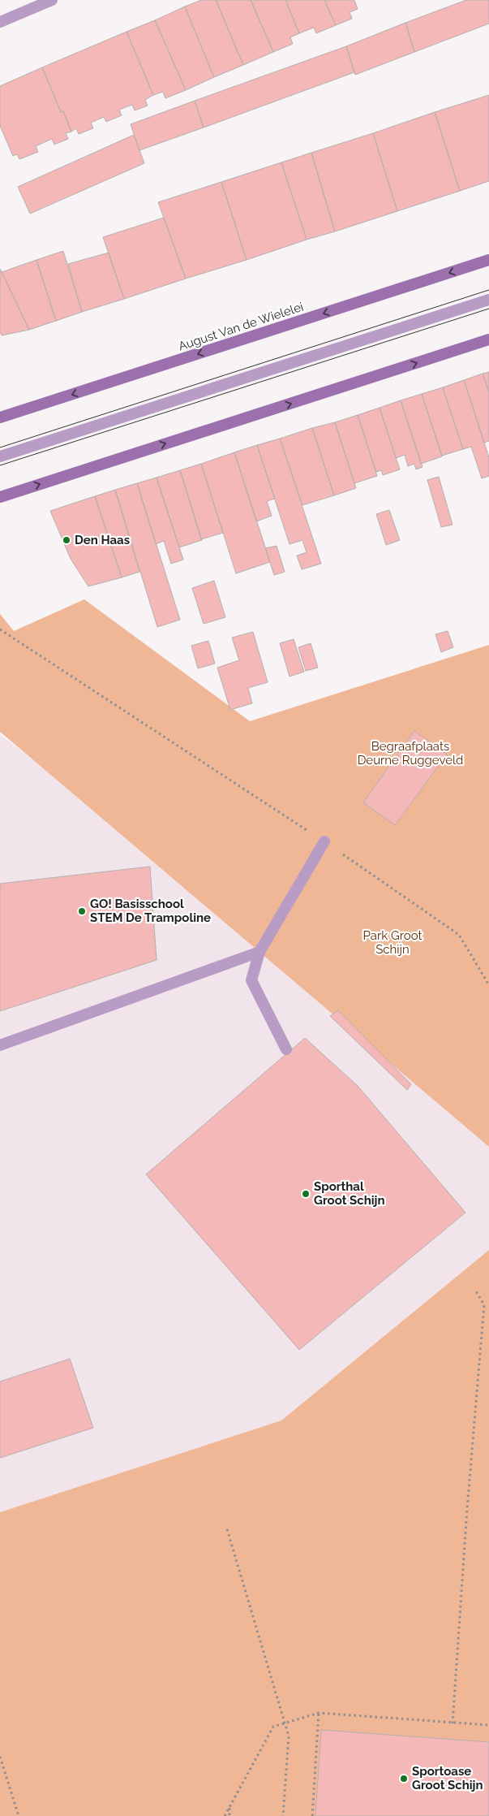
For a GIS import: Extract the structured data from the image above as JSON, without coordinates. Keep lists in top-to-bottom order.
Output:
{
  "streets": {
    "main road": ["August Van de Wielelei"]
  },
  "parks": ["Begraafplaats Deurne Ruggeveld", "Park Groot Schijn"],
  "places": [
    "Den Haas",
    "GO! Basisschool STEM De Trampoline",
    "Sporthal Groot Schijn",
    "Sportoase Groot Schijn"
  ]
}
